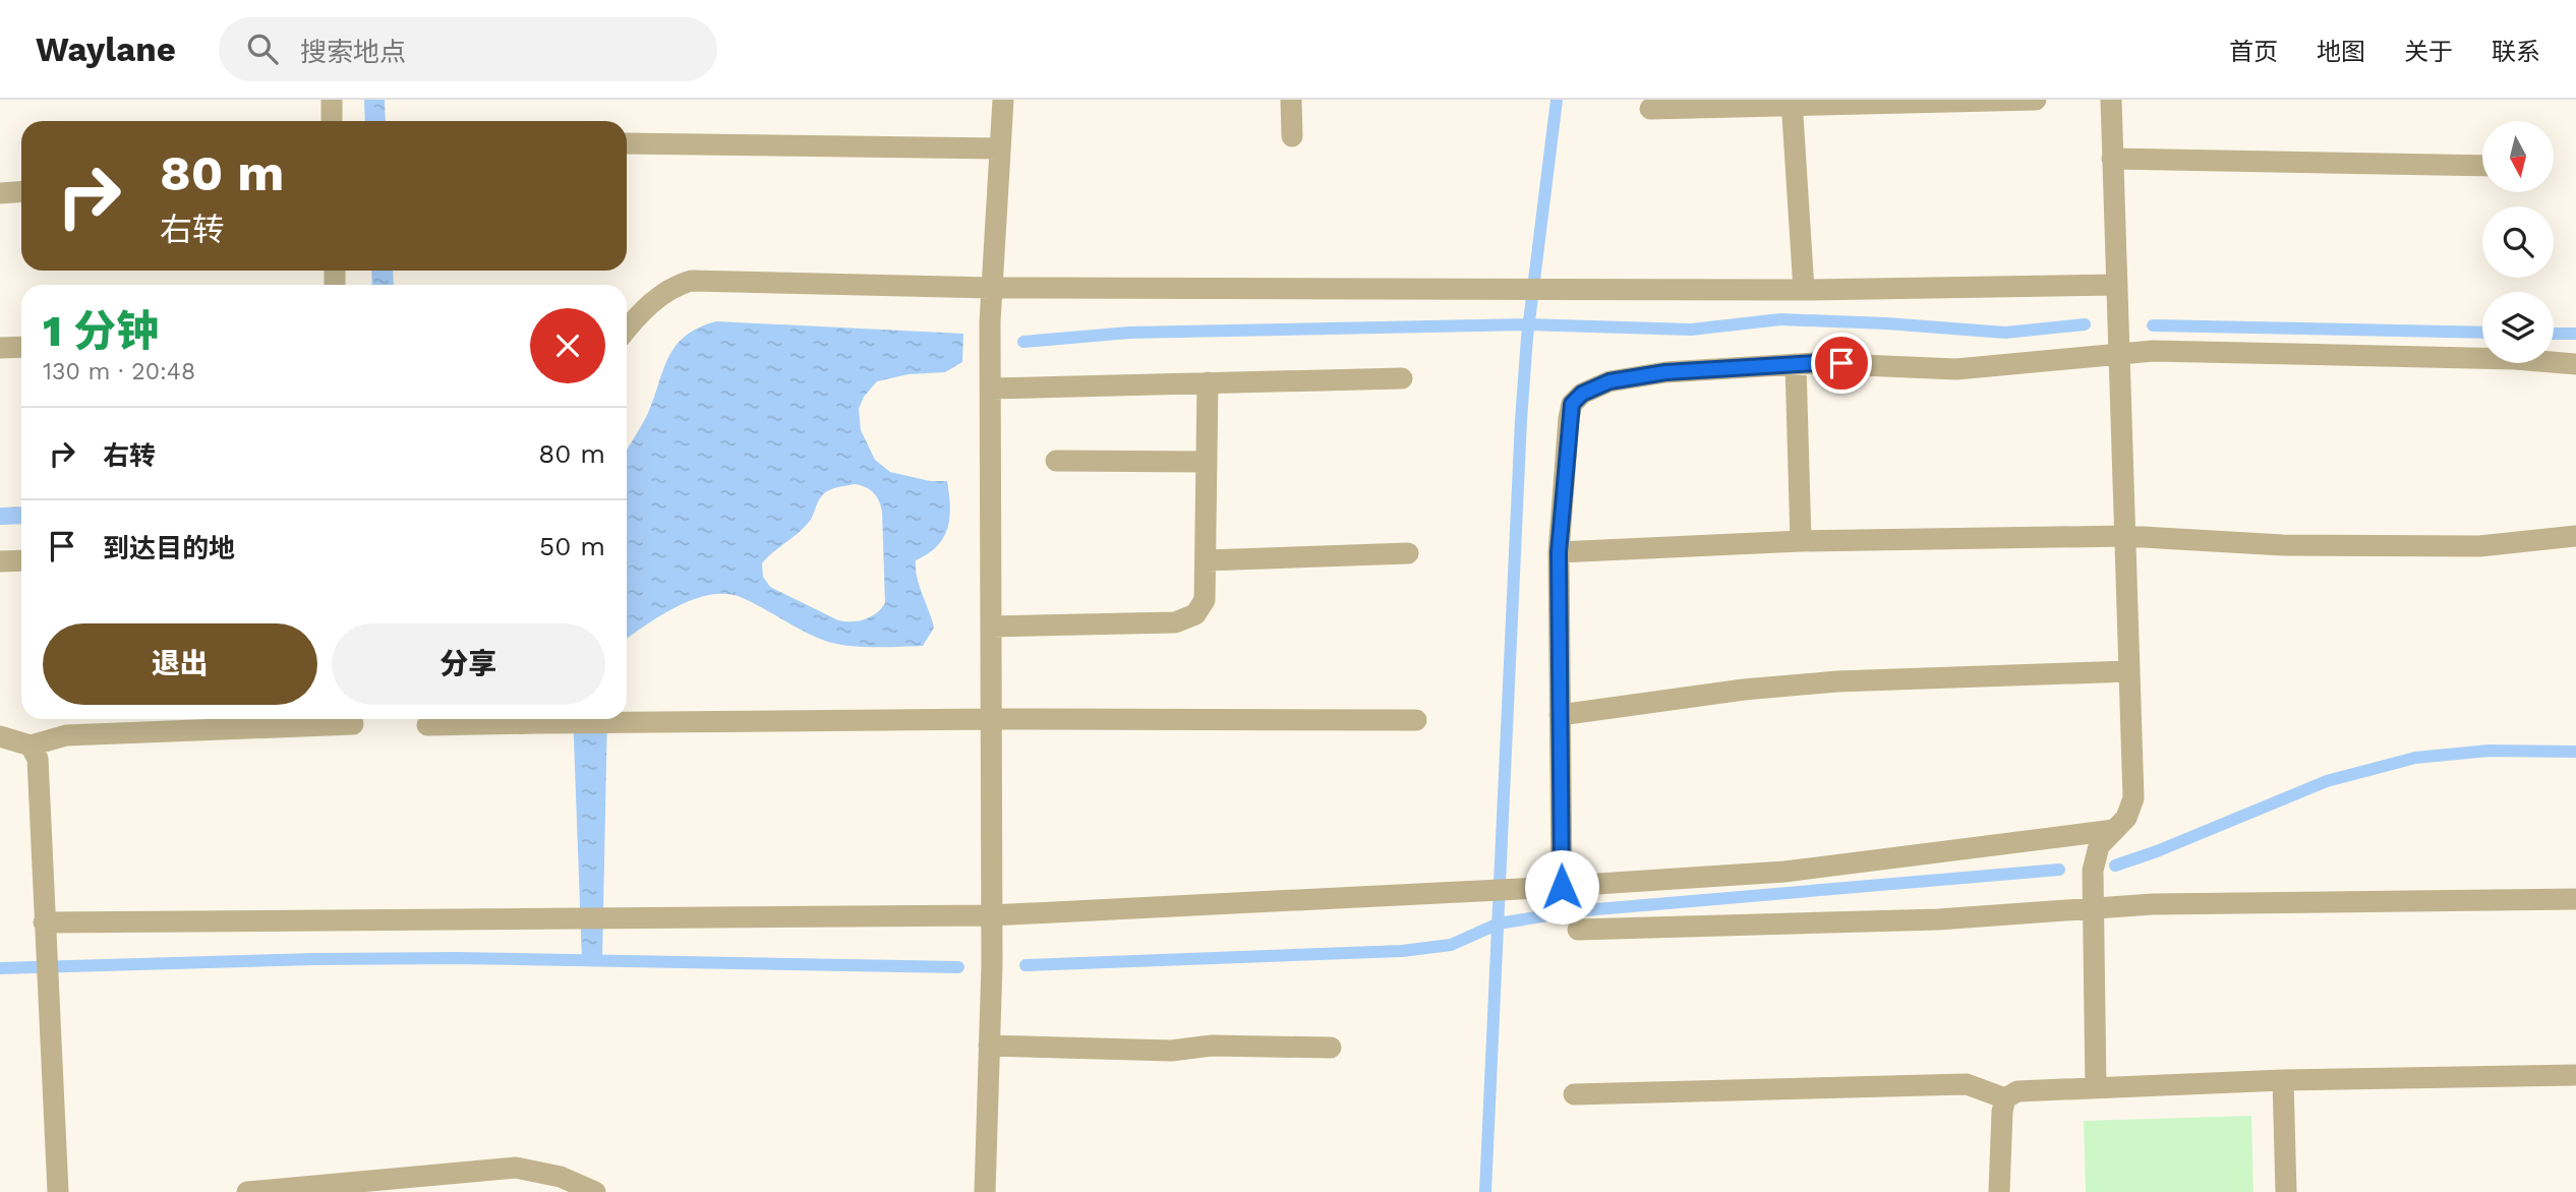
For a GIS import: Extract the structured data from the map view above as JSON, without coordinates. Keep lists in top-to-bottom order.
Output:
{
  "north": "bottom",
  "page": {
    "header": "Waylane",
    "search": "搜索地点",
    "nav": [
      "首页",
      "地图",
      "关于",
      "联系"
    ],
    "turn": ["80 m", "右转"],
    "heading": ["1 分钟", "130 m · 20:48"],
    "list": [
      {
        "name": "右转",
        "value": "80 m"
      },
      {
        "name": "到达目的地",
        "value": "50 m"
      }
    ],
    "buttons": ["退出", "分享"]
  }
}
